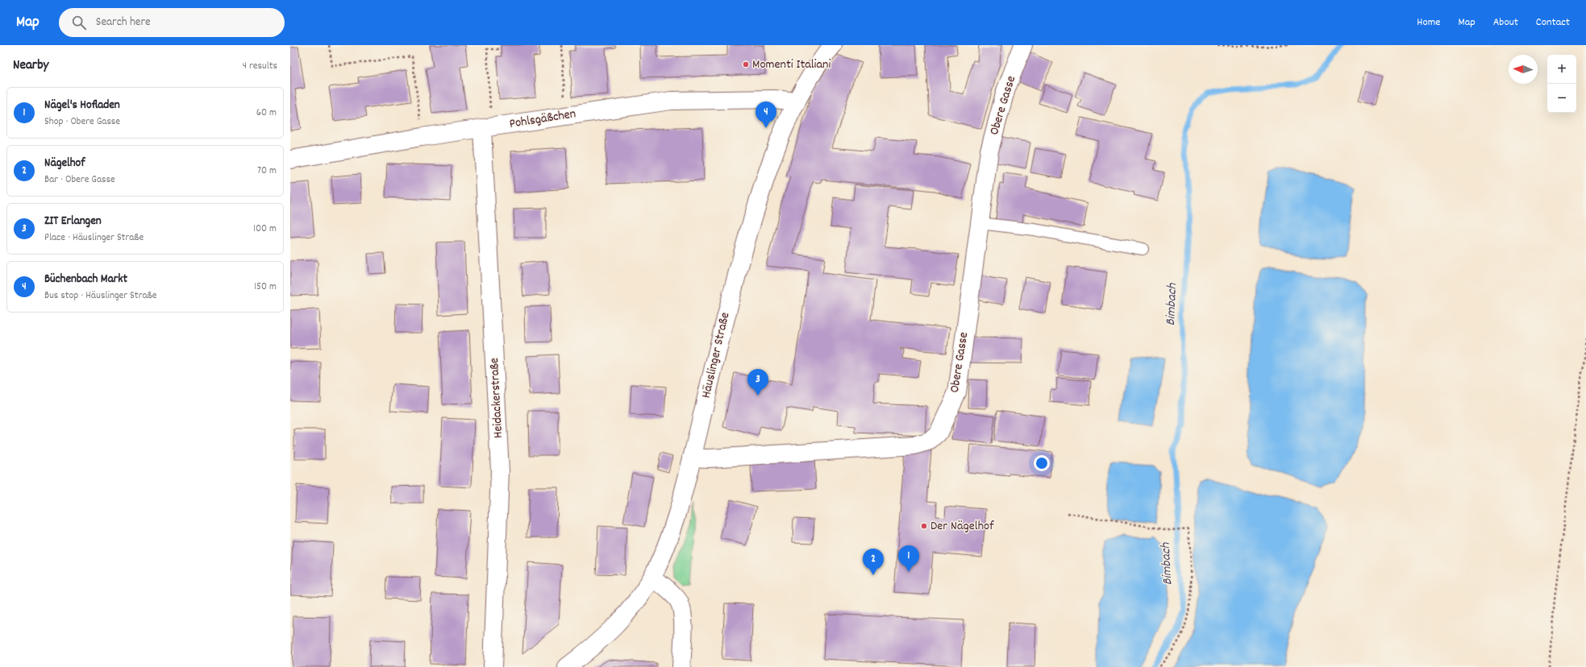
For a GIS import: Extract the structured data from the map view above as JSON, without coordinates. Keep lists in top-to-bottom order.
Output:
{
  "streets": {
    "street": [
      "Obere Gasse",
      "Pohlsgäßchen",
      "Häuslinger Straße",
      "Heidackerstraße"
    ]
  },
  "crossings": [
    ["Obere Gasse", "Häuslinger Straße"],
    ["Pohlsgäßchen", "Häuslinger Straße"],
    ["Pohlsgäßchen", "Heidackerstraße"]
  ],
  "water": ["Bimbach"],
  "places": ["Momenti Italiani", "Der Nägelhof"],
  "north": "left",
  "page": {
    "header": "Map",
    "search": "Search here",
    "nav": [
      "Home",
      "Map",
      "About",
      "Contact"
    ],
    "heading": ["Nearby", "4 results"],
    "map_buttons": ["+", "−"],
    "list": [
      {
        "mark": "1",
        "name": "Nägel's Hofladen",
        "note": "Shop · Obere Gasse",
        "value": "60 m"
      },
      {
        "mark": "2",
        "name": "Nägelhof",
        "note": "Bar · Obere Gasse",
        "value": "70 m"
      },
      {
        "mark": "3",
        "name": "ZIT Erlangen",
        "note": "Place · Häuslinger Straße",
        "value": "100 m"
      },
      {
        "mark": "4",
        "name": "Büchenbach Markt",
        "note": "Bus stop · Häuslinger Straße",
        "value": "150 m"
      }
    ],
    "pins": [
      "4",
      "3",
      "1",
      "2"
    ]
  }
}
